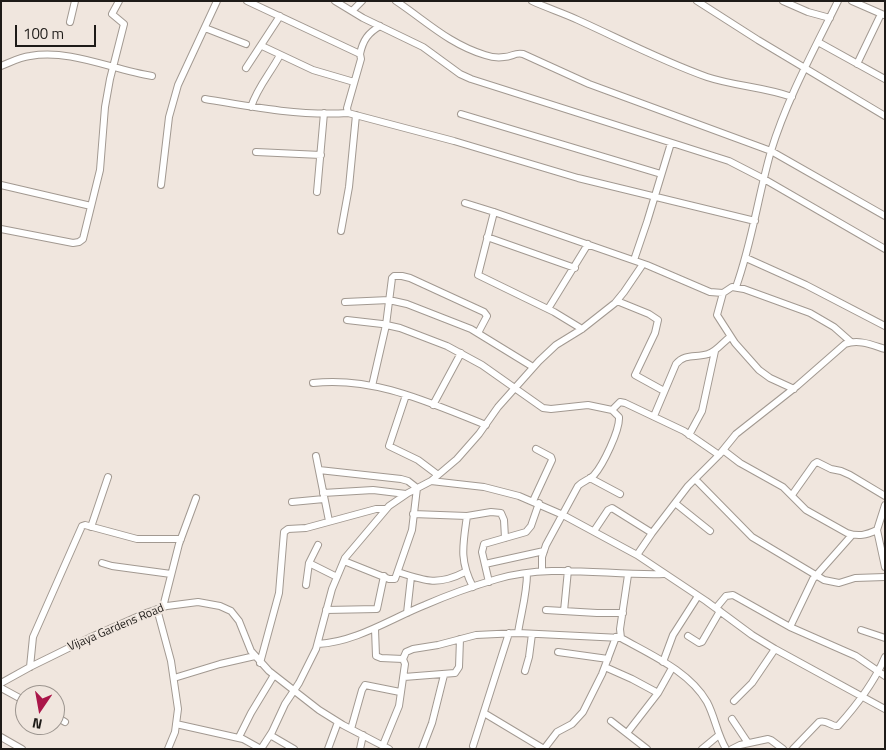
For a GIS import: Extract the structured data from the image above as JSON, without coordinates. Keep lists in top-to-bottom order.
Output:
{
  "streets": {
    "street": ["Vijaya Gardens Road"]
  },
  "scale_bar": "100 m",
  "north": "bottom"
}
